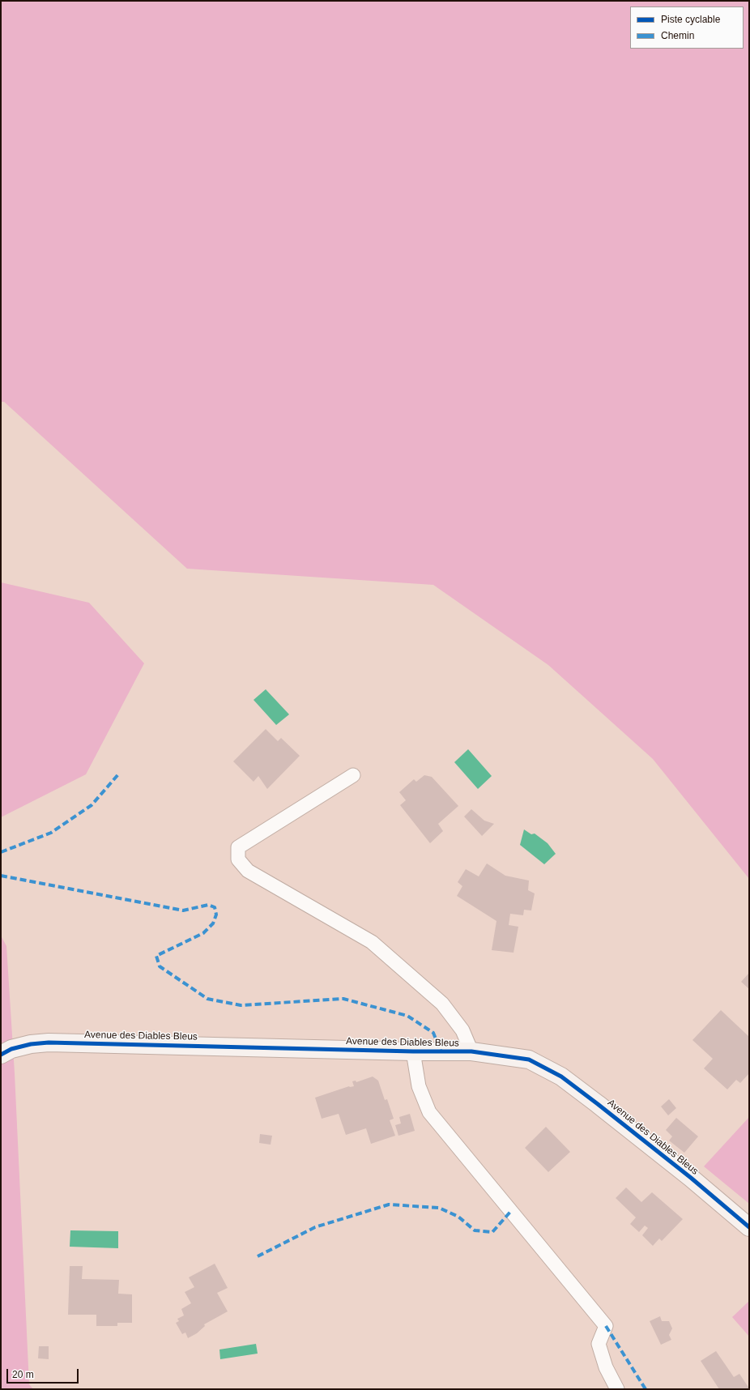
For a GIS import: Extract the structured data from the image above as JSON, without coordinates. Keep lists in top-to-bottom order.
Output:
{
  "streets": {
    "main road": ["Avenue des Diables Bleus"]
  },
  "legend": ["Piste cyclable", "Chemin"],
  "scale_bar": "20 m"
}
